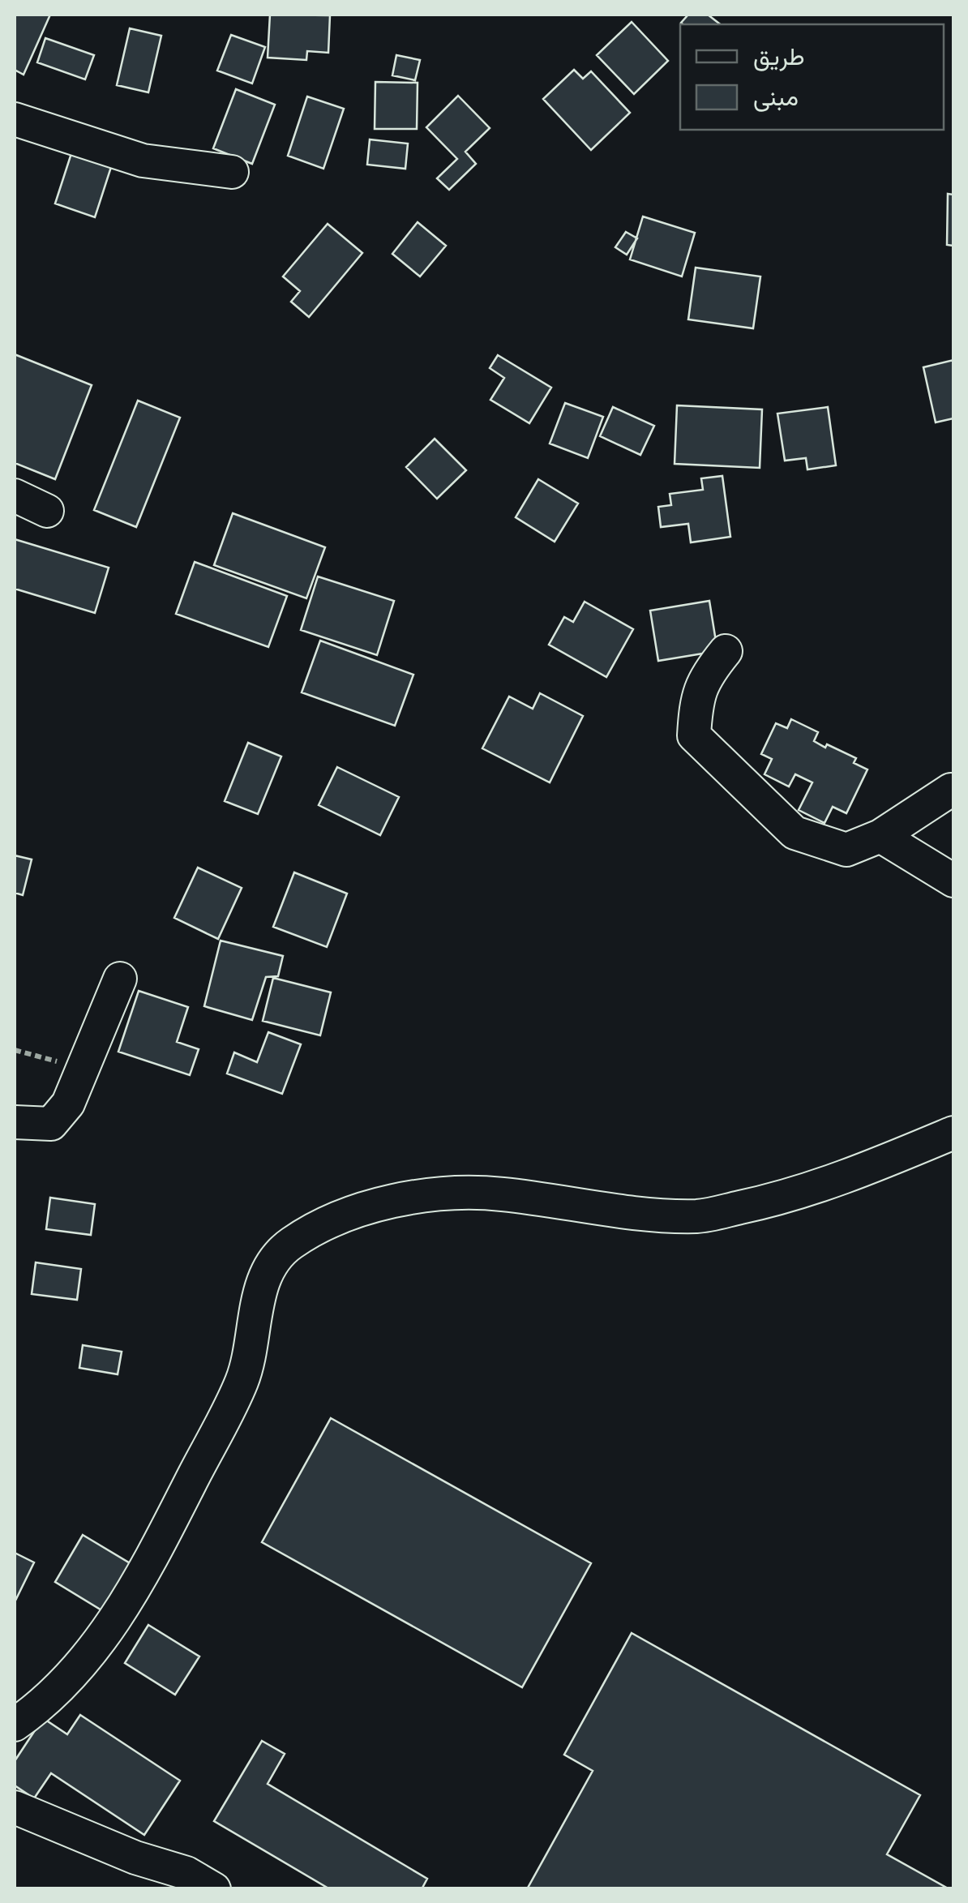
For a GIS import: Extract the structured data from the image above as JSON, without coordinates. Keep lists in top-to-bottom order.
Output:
{
  "legend": ["طريق", "مبنى"]
}
